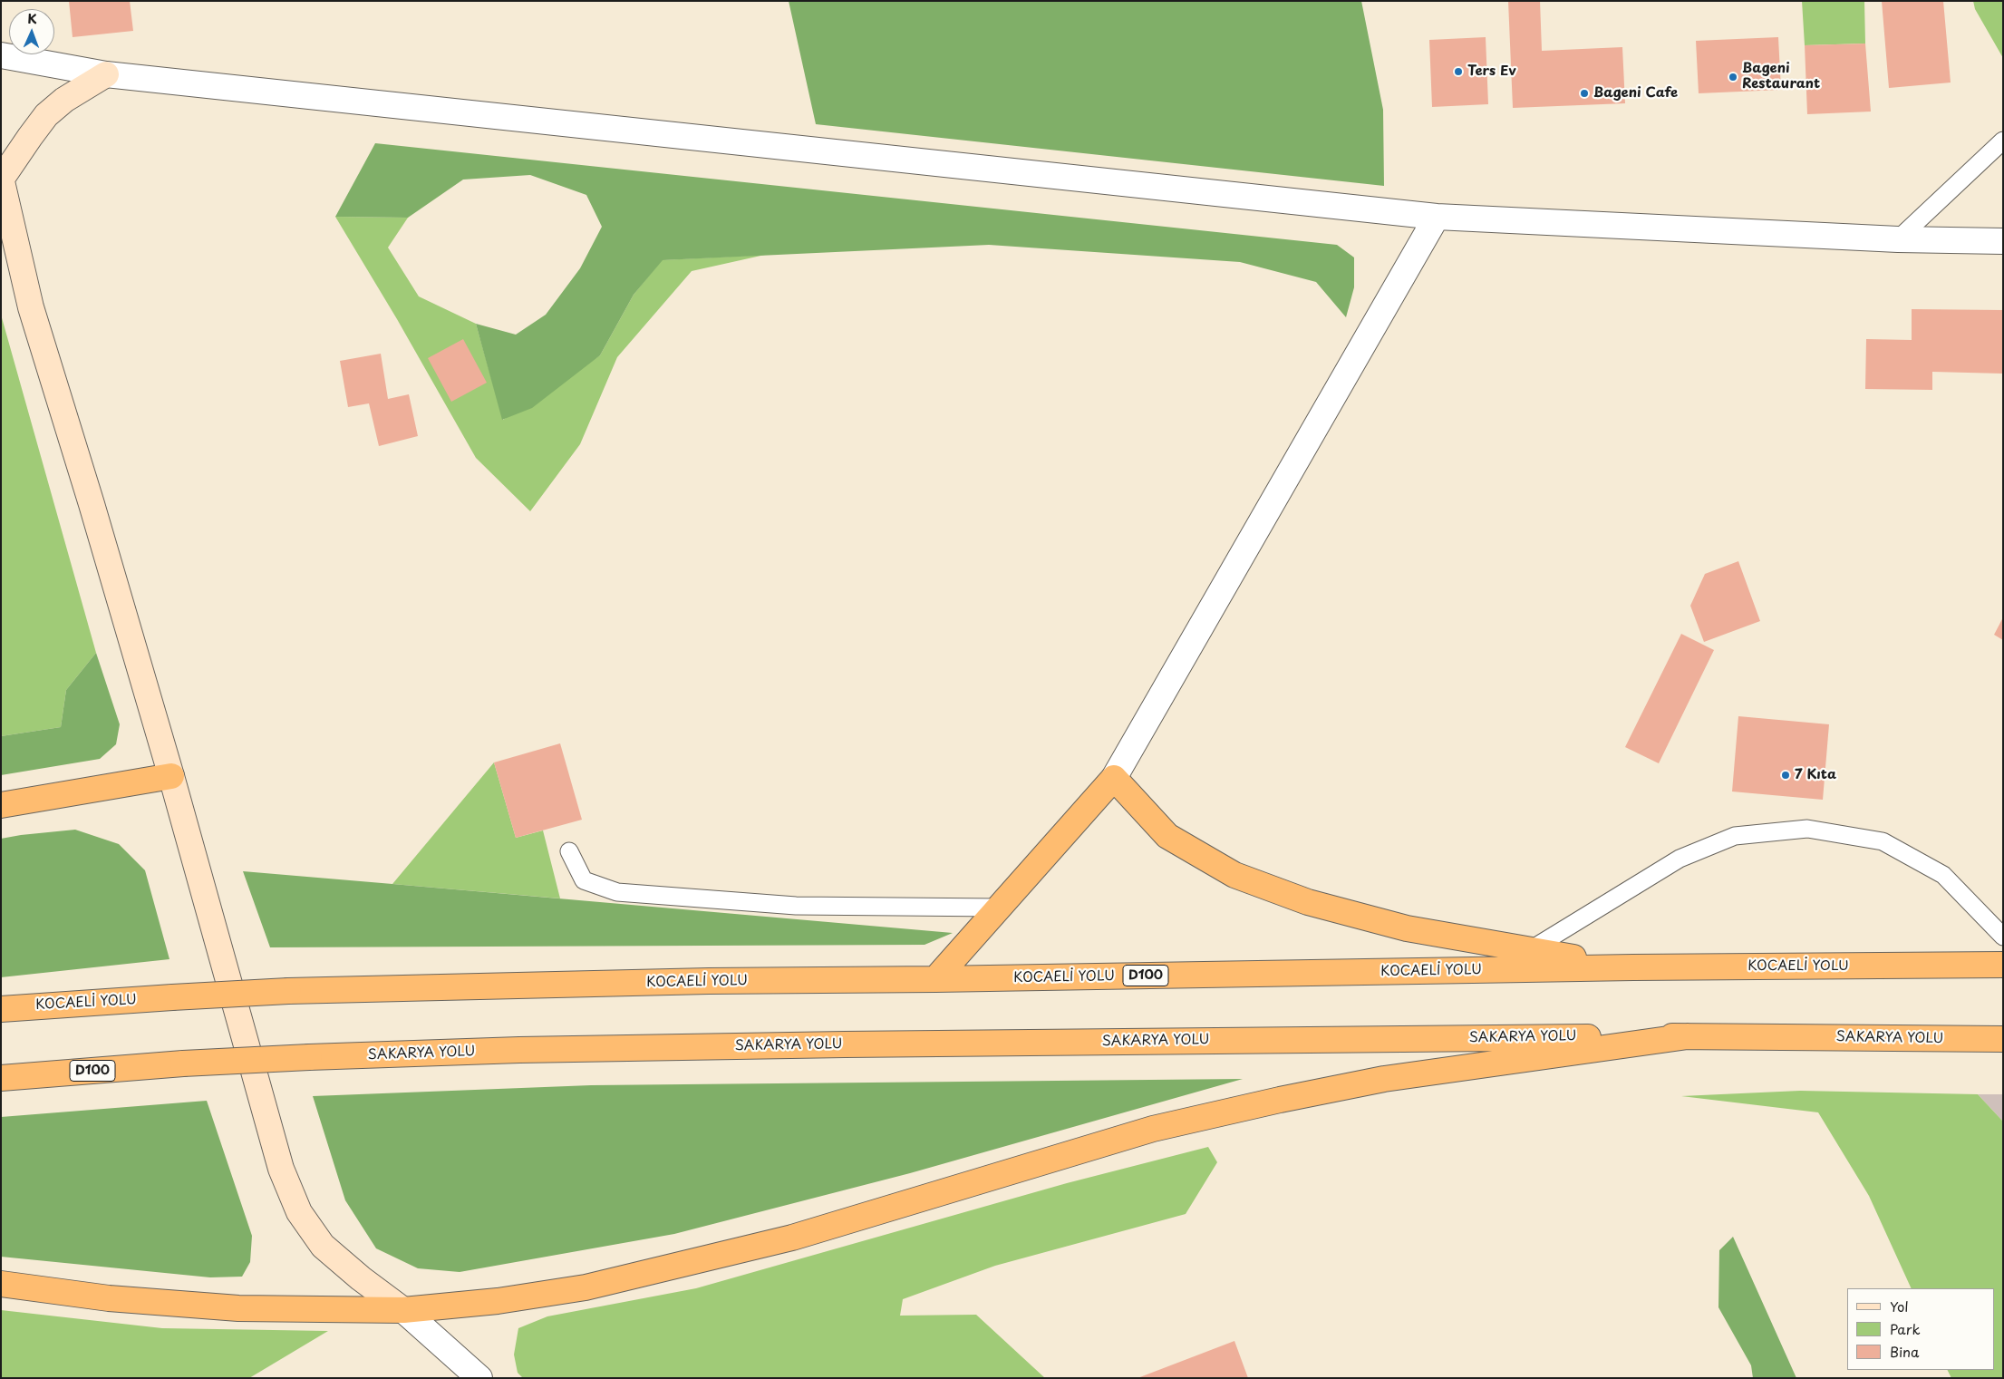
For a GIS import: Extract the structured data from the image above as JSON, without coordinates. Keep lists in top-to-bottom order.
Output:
{
  "streets": {
    "highway": ["KOCAELİ YOLU", "D100", "SAKARYA YOLU"]
  },
  "places": [
    "Ters Ev",
    "Bageni Restaurant",
    "Bageni Cafe",
    "7 Kıta"
  ],
  "legend": ["Yol", "Park", "Bina"],
  "north": "top"
}
